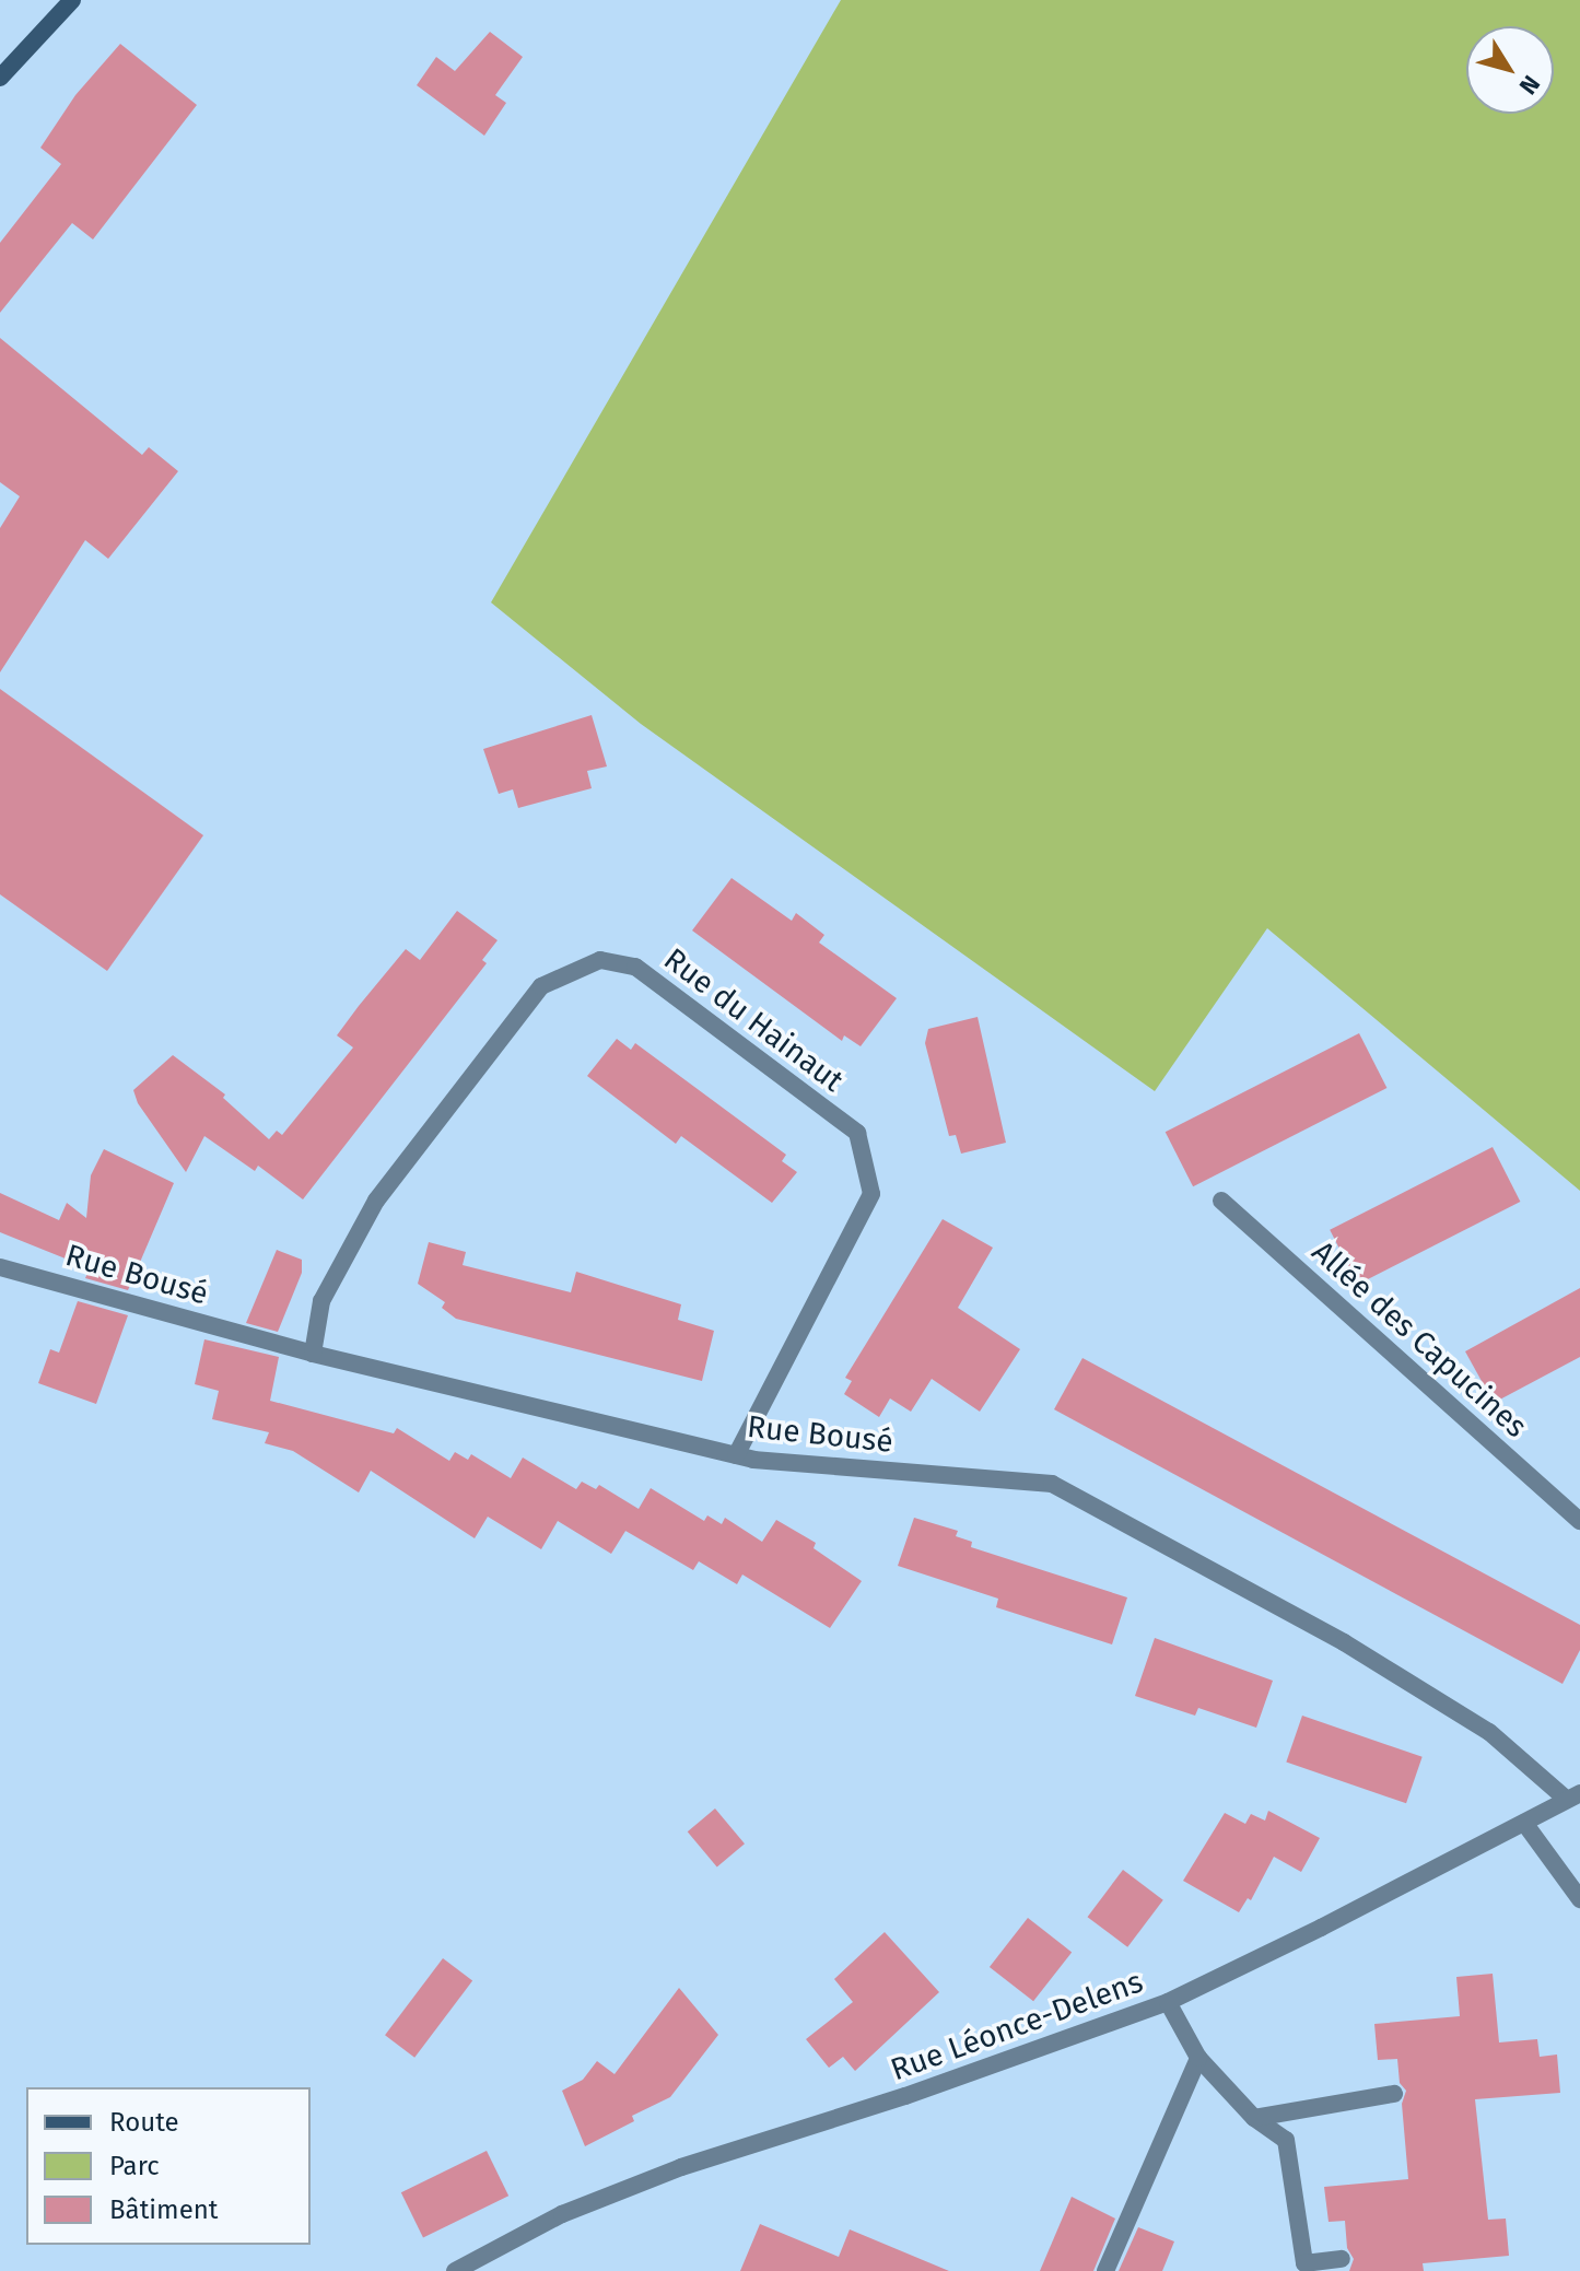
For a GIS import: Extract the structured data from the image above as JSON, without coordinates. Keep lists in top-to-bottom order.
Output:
{
  "streets": {
    "street": [
      "Rue du Hainaut",
      "Rue Bousé",
      "Allée des Capucines",
      "Rue Léonce-Delens"
    ]
  },
  "crossings": [
    ["Rue du Hainaut", "Rue Bousé"],
    ["Rue Bousé", "Rue Léonce-Delens"]
  ],
  "legend": ["Route", "Parc", "Bâtiment"],
  "north": "bottom right"
}
